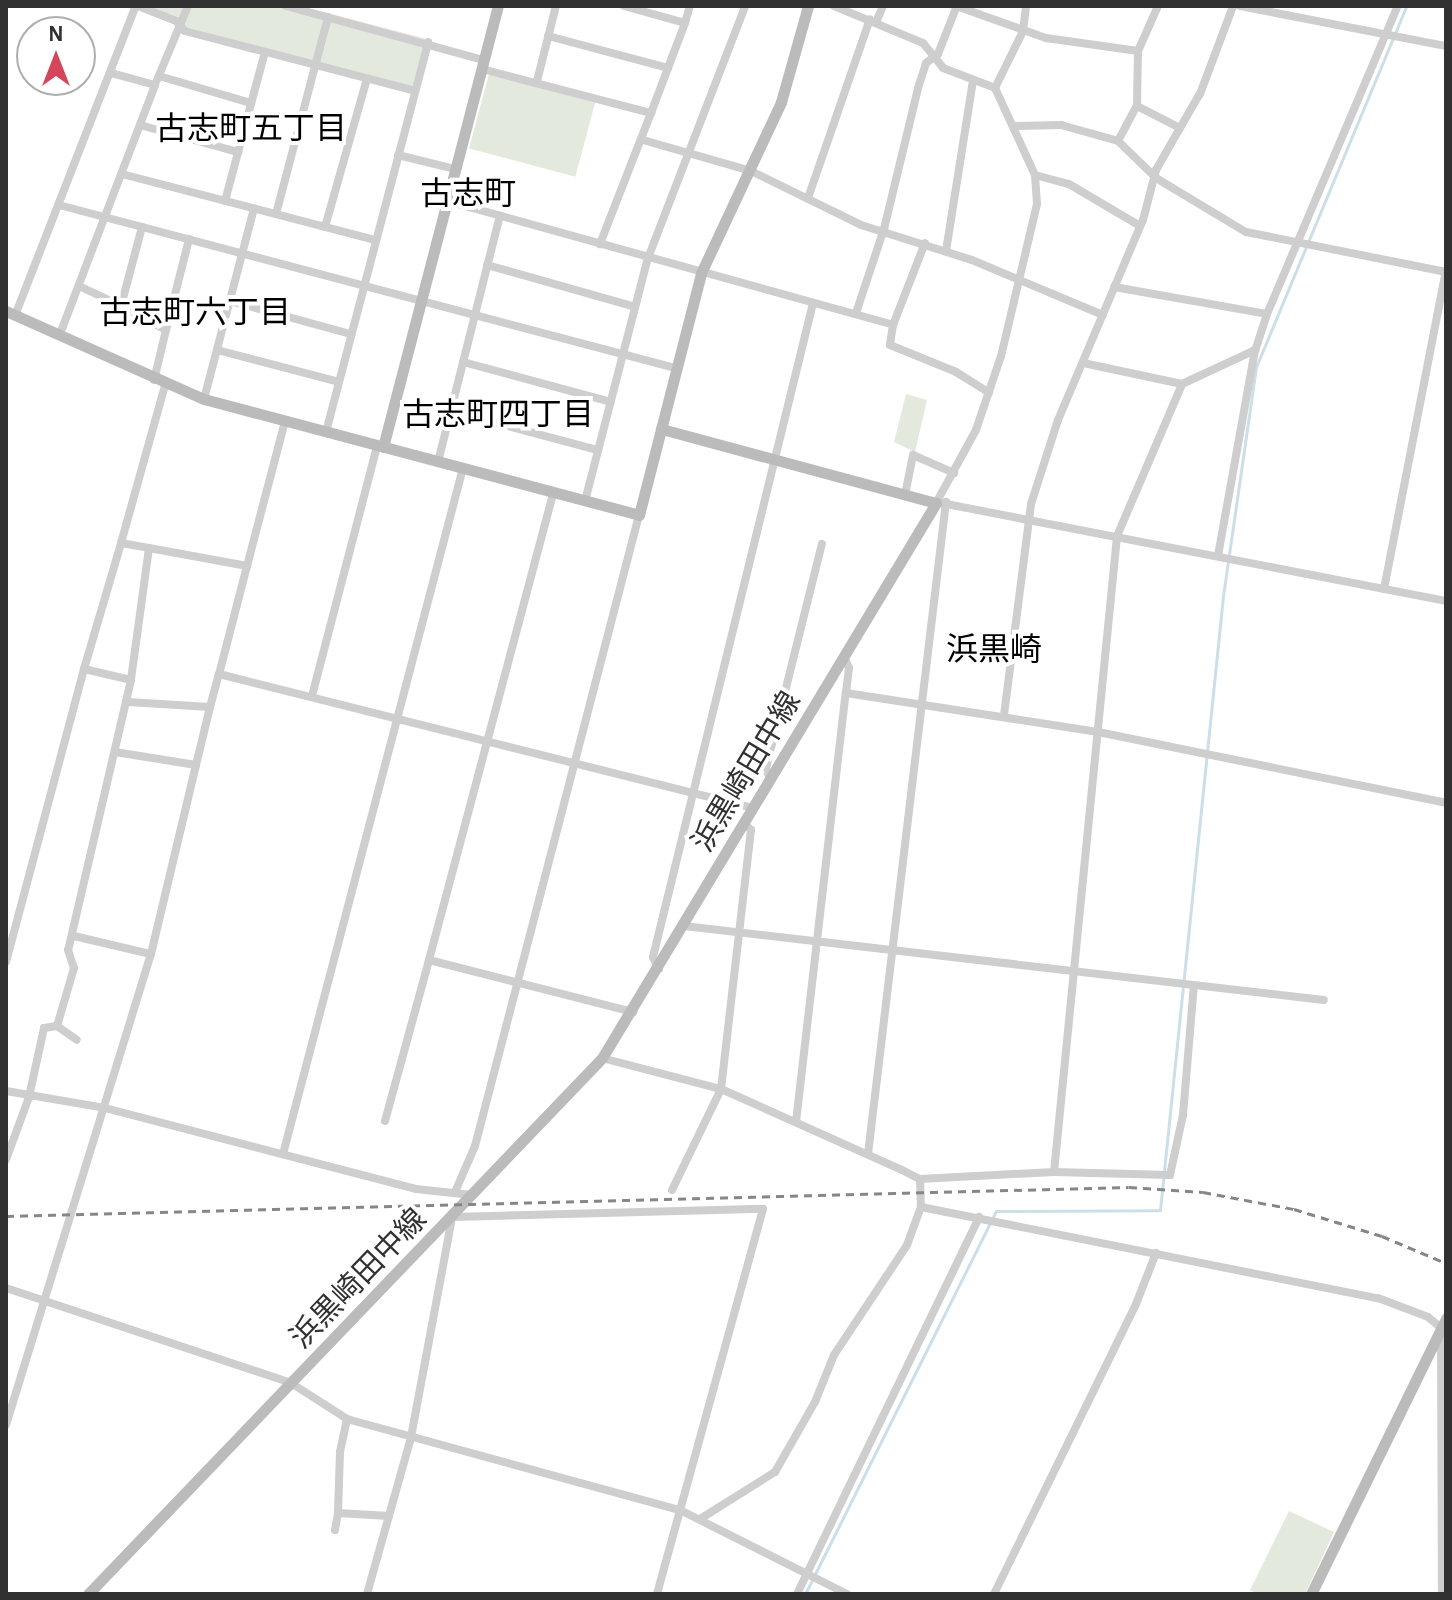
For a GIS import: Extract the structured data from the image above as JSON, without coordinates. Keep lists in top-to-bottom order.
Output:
{
  "streets": {
    "main road": ["浜黒崎田中線"]
  },
  "districts": [
    "古志町五丁目",
    "古志町",
    "古志町六丁目",
    "古志町四丁目",
    "浜黒崎"
  ],
  "north": "top"
}
